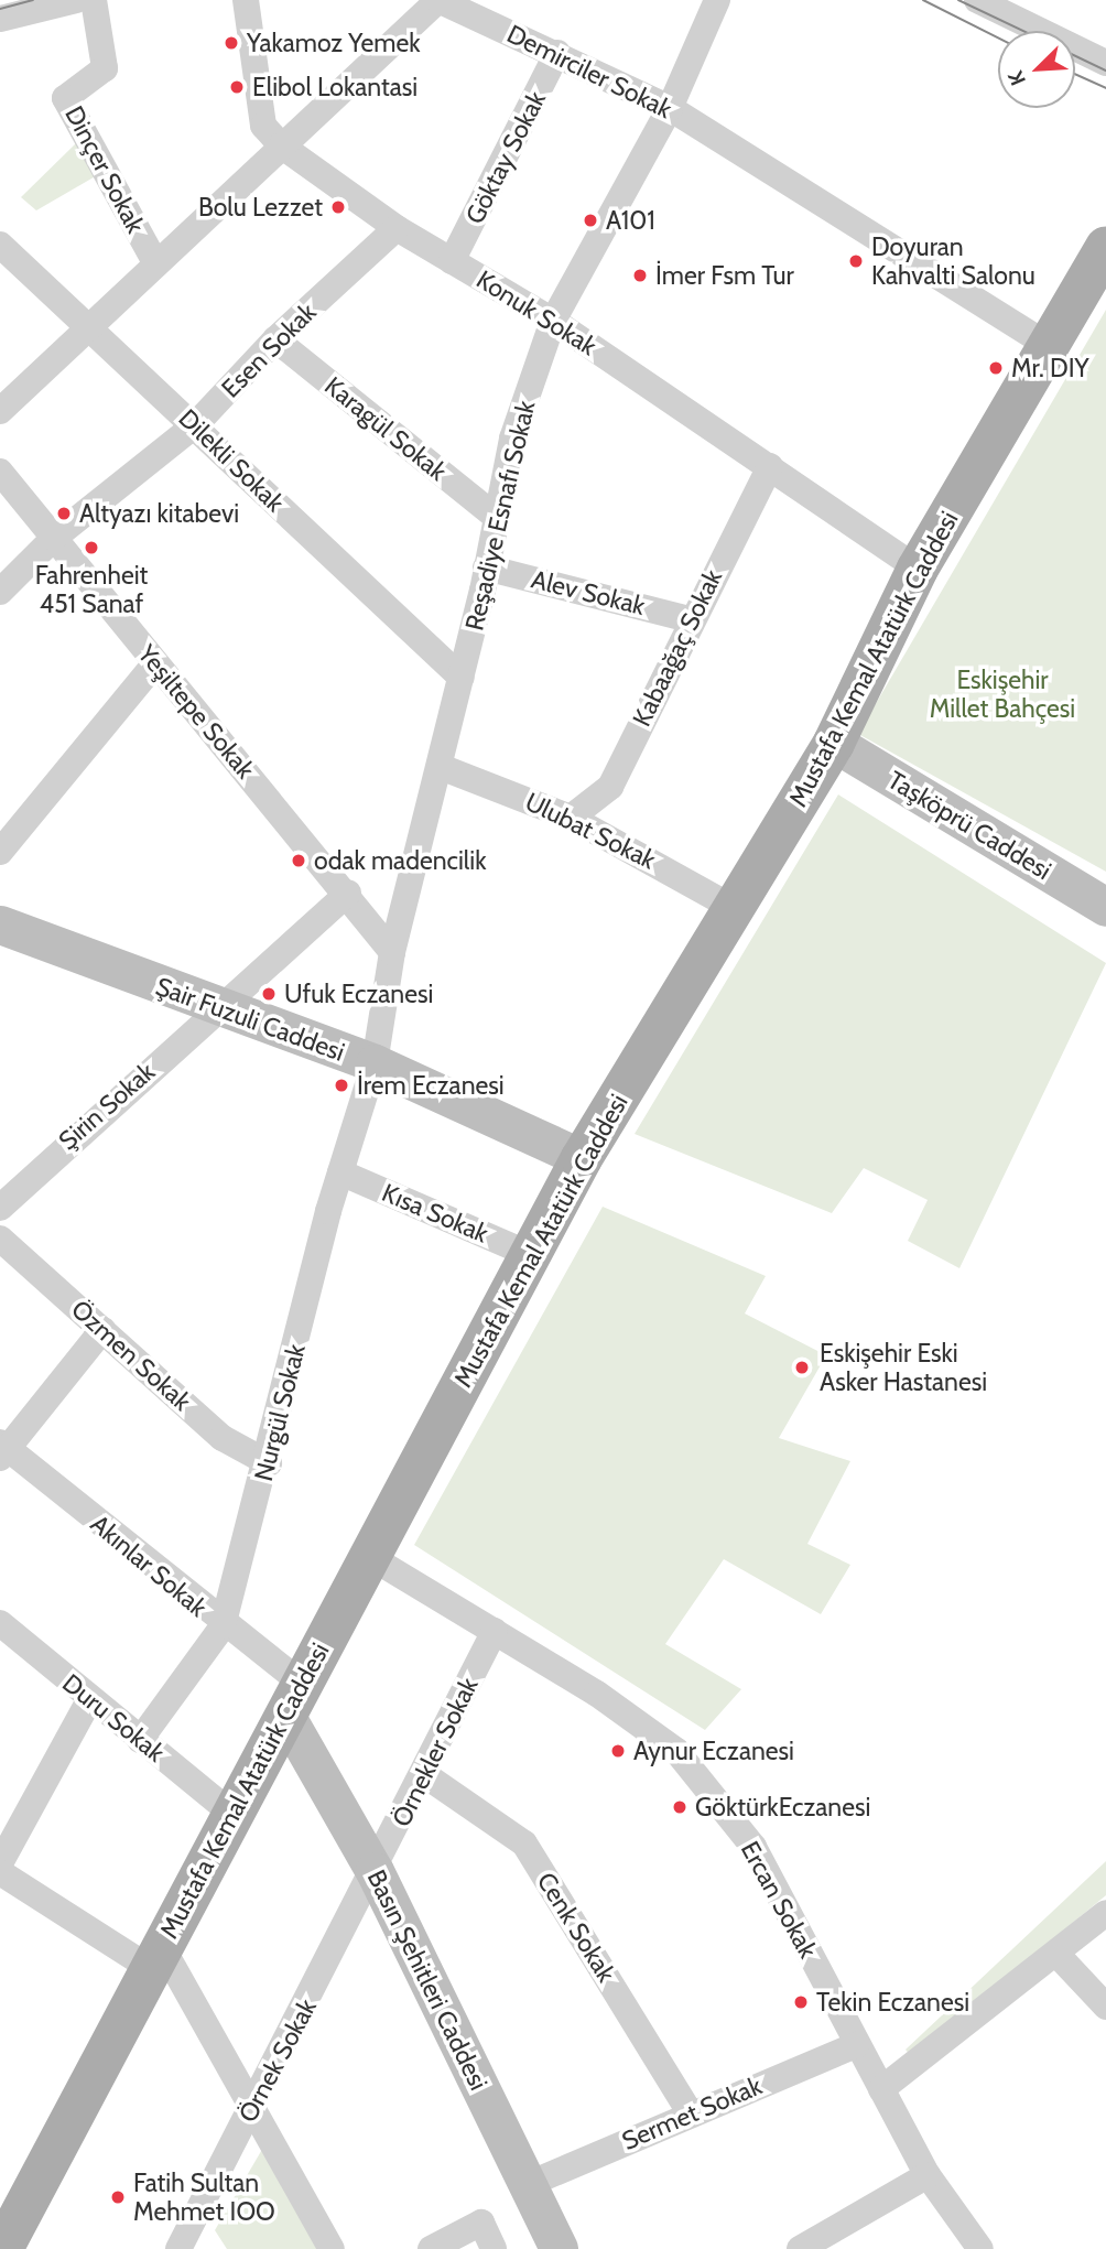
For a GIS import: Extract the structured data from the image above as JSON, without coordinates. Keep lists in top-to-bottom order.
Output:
{
  "streets": {
    "main road": [
      "Mustafa Kemal Atatürk Caddesi",
      "Taşköprü Caddesi",
      "Şair Fuzuli Caddesi",
      "Basın Şehitleri Caddesi"
    ],
    "street": [
      "Demirciler Sokak",
      "Göktay Sokak",
      "Dinçer Sokak",
      "Konuk Sokak",
      "Esen Sokak",
      "Karagül Sokak",
      "Dilekli Sokak",
      "Reşadiye Esnafı Sokak",
      "Alev Sokak",
      "Kabaağaç Sokak",
      "Yeşiltepe Sokak",
      "Ulubat Sokak",
      "Şirin Sokak",
      "Kısa Sokak",
      "Özmen Sokak",
      "Nurgül Sokak",
      "Akınlar Sokak",
      "Duru Sokak",
      "Örnekler Sokak",
      "Ercan Sokak",
      "Cenk Sokak",
      "Örnek Sokak",
      "Sermet Sokak"
    ]
  },
  "crossings": [
    ["Demirciler Sokak", "Göktay Sokak"],
    ["Demirciler Sokak", "Dinçer Sokak"],
    ["Demirciler Sokak", "Konuk Sokak"],
    ["Demirciler Sokak", "Dilekli Sokak"],
    ["Demirciler Sokak", "Reşadiye Esnafı Sokak"],
    ["Demirciler Sokak", "Mustafa Kemal Atatürk Caddesi"],
    ["Göktay Sokak", "Konuk Sokak"],
    ["Konuk Sokak", "Esen Sokak"],
    ["Konuk Sokak", "Reşadiye Esnafı Sokak"],
    ["Konuk Sokak", "Kabaağaç Sokak"],
    ["Konuk Sokak", "Mustafa Kemal Atatürk Caddesi"],
    ["Esen Sokak", "Karagül Sokak"],
    ["Esen Sokak", "Dilekli Sokak"],
    ["Esen Sokak", "Yeşiltepe Sokak"],
    ["Karagül Sokak", "Reşadiye Esnafı Sokak"],
    ["Dilekli Sokak", "Reşadiye Esnafı Sokak"],
    ["Reşadiye Esnafı Sokak", "Alev Sokak"],
    ["Reşadiye Esnafı Sokak", "Yeşiltepe Sokak"],
    ["Reşadiye Esnafı Sokak", "Ulubat Sokak"],
    ["Reşadiye Esnafı Sokak", "Şair Fuzuli Caddesi"],
    ["Reşadiye Esnafı Sokak", "Nurgül Sokak"],
    ["Alev Sokak", "Kabaağaç Sokak"],
    ["Kabaağaç Sokak", "Ulubat Sokak"],
    ["Mustafa Kemal Atatürk Caddesi", "Taşköprü Caddesi"],
    ["Mustafa Kemal Atatürk Caddesi", "Ulubat Sokak"],
    ["Mustafa Kemal Atatürk Caddesi", "Şair Fuzuli Caddesi"],
    ["Mustafa Kemal Atatürk Caddesi", "Kısa Sokak"],
    ["Mustafa Kemal Atatürk Caddesi", "Akınlar Sokak"],
    ["Mustafa Kemal Atatürk Caddesi", "Duru Sokak"],
    ["Mustafa Kemal Atatürk Caddesi", "Ercan Sokak"],
    ["Mustafa Kemal Atatürk Caddesi", "Basın Şehitleri Caddesi"],
    ["Yeşiltepe Sokak", "Şirin Sokak"],
    ["Şair Fuzuli Caddesi", "Şirin Sokak"],
    ["Şair Fuzuli Caddesi", "Nurgül Sokak"],
    ["Kısa Sokak", "Nurgül Sokak"],
    ["Özmen Sokak", "Nurgül Sokak"],
    ["Nurgül Sokak", "Akınlar Sokak"],
    ["Nurgül Sokak", "Duru Sokak"],
    ["Akınlar Sokak", "Basın Şehitleri Caddesi"],
    ["Örnekler Sokak", "Ercan Sokak"],
    ["Örnekler Sokak", "Cenk Sokak"],
    ["Örnekler Sokak", "Basın Şehitleri Caddesi"],
    ["Örnekler Sokak", "Örnek Sokak"],
    ["Ercan Sokak", "Sermet Sokak"],
    ["Cenk Sokak", "Sermet Sokak"],
    ["Basın Şehitleri Caddesi", "Örnek Sokak"],
    ["Basın Şehitleri Caddesi", "Sermet Sokak"]
  ],
  "parks": ["Eskişehir Millet Bahçesi"],
  "places": [
    "Yakamoz Yemek",
    "Elibol Lokantasi",
    "Bolu Lezzet",
    "A101",
    "Doyuran Kahvalti Salonu",
    "İmer Fsm Tur",
    "Mr. DIY",
    "Altyazı kitabevi",
    "Fahrenheit 451 Sanaf",
    "odak madencilik",
    "Ufuk Eczanesi",
    "İrem Eczanesi",
    "Eskişehir Eski Asker Hastanesi",
    "Aynur Eczanesi",
    "GöktürkEczanesi",
    "Tekin Eczanesi",
    "Fatih Sultan Mehmet IOO"
  ],
  "north": "bottom left"
}
